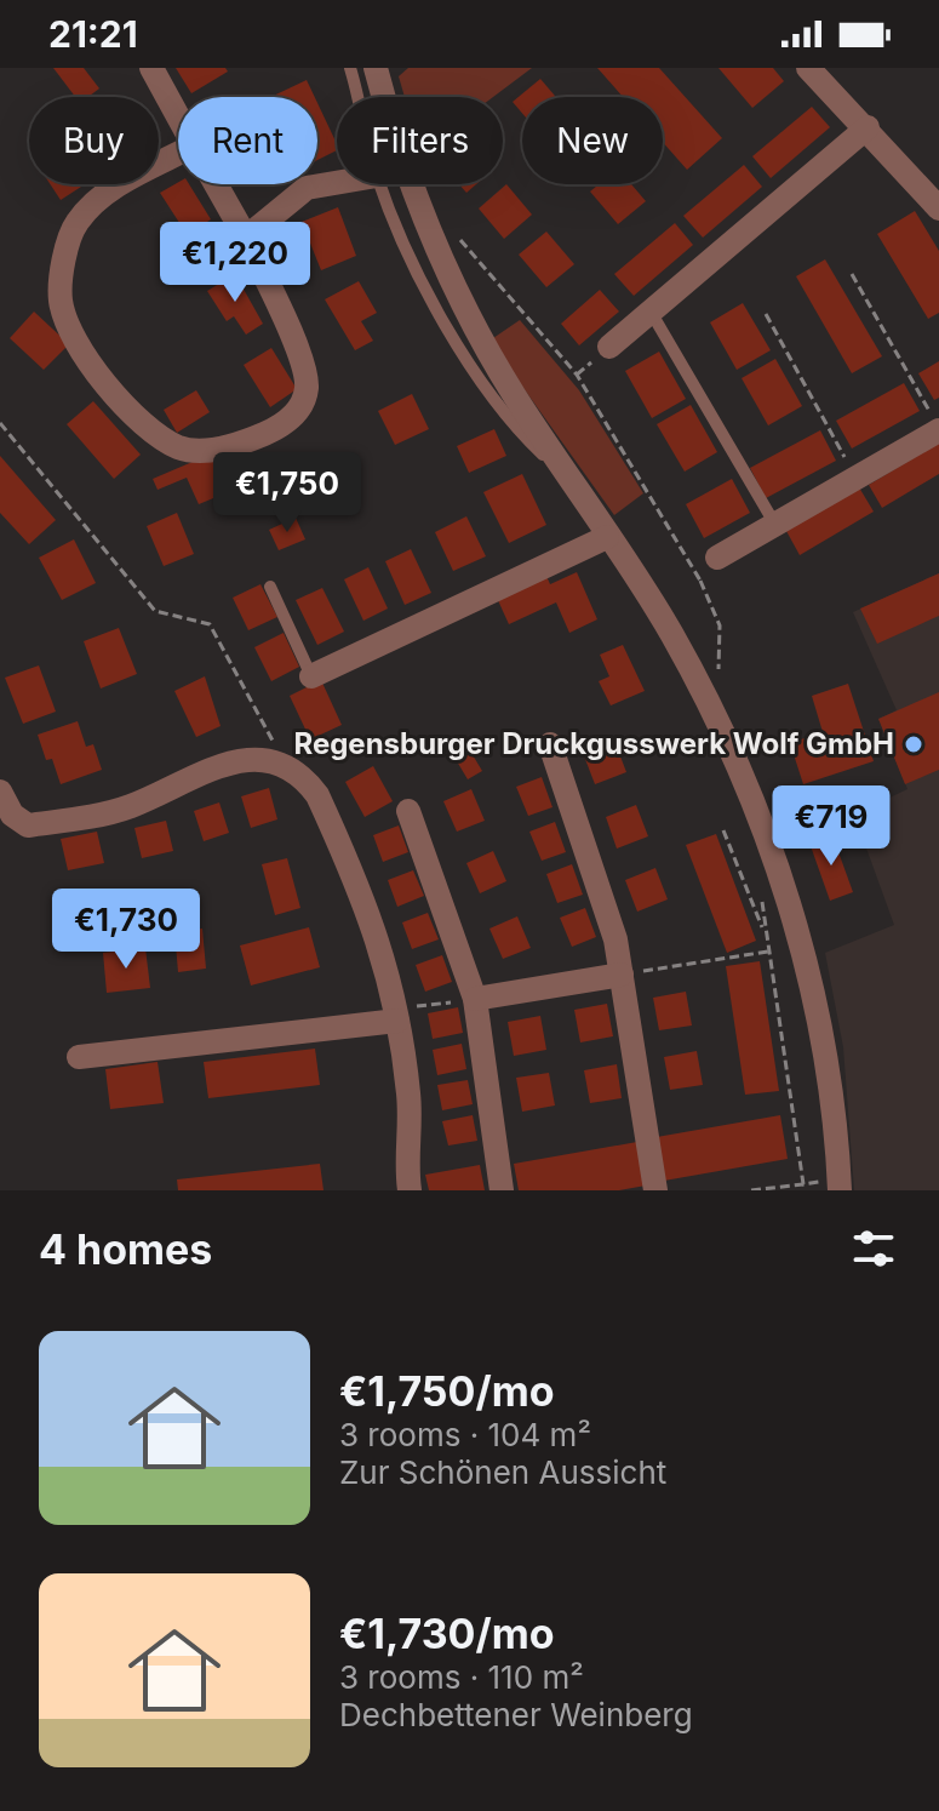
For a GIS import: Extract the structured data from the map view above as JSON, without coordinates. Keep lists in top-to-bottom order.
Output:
{
  "places": ["Regensburger Druckgusswerk Wolf GmbH"],
  "page": {
    "status": "21:21",
    "chip": [
      "Buy",
      "Rent",
      "Filters",
      "New"
    ],
    "price": [
      "€1,220",
      "€1,750",
      "€719",
      "€1,730"
    ],
    "heading": "4 homes",
    "list": [
      {
        "name": "€1,750/mo",
        "note": "3 rooms · 104 m² · Zur Schönen Aussicht"
      },
      {
        "name": "€1,730/mo",
        "note": "3 rooms · 110 m² · Dechbettener Weinberg"
      }
    ]
  }
}
